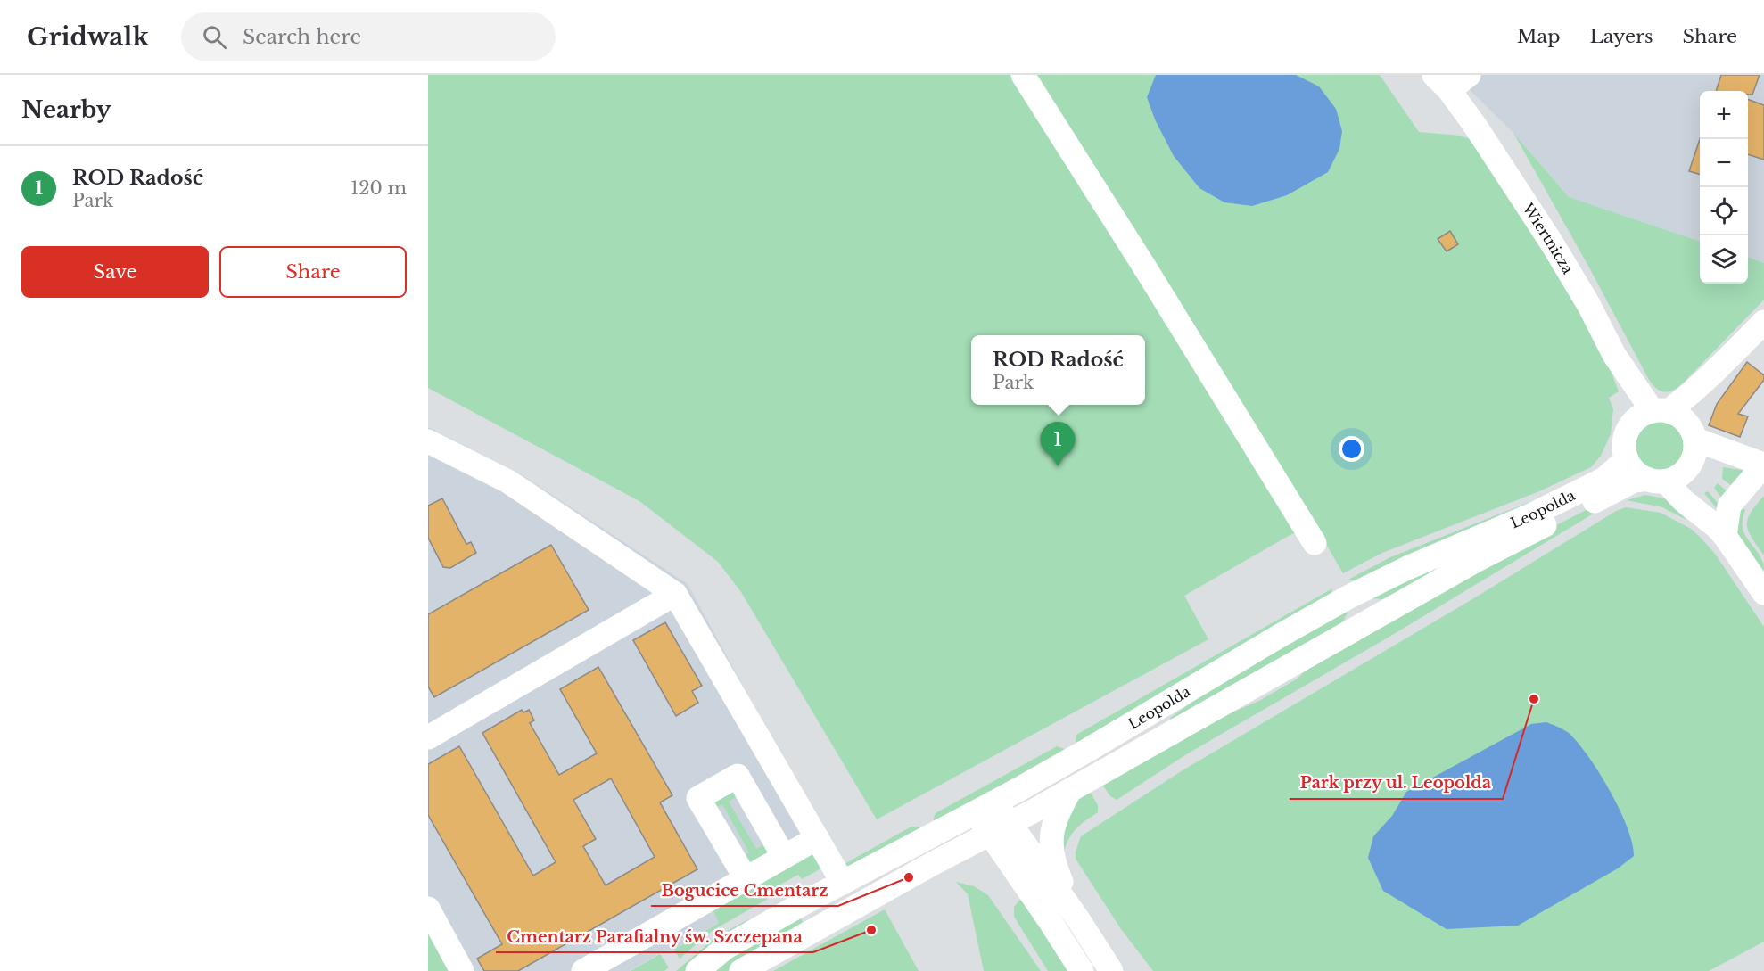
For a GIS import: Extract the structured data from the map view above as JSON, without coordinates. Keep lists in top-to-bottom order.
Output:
{
  "streets": {
    "street": ["Wiertnicza", "Leopolda"]
  },
  "crossings": [
    ["Wiertnicza", "Leopolda"]
  ],
  "places": ["Park przy ul. Leopolda", "Bogucice Cmentarz", "Cmentarz Parafialny św. Szczepana"],
  "page": {
    "header": "Gridwalk",
    "search": "Search here",
    "nav": ["Map", "Layers", "Share"],
    "heading": "Nearby",
    "map_buttons": ["+", "−"],
    "list": [
      {
        "mark": "1",
        "name": "ROD Radość",
        "note": "Park",
        "value": "120 m"
      }
    ],
    "buttons": ["Save", "Share"],
    "popup": ["ROD Radość", "Park"],
    "pins": "1"
  }
}
